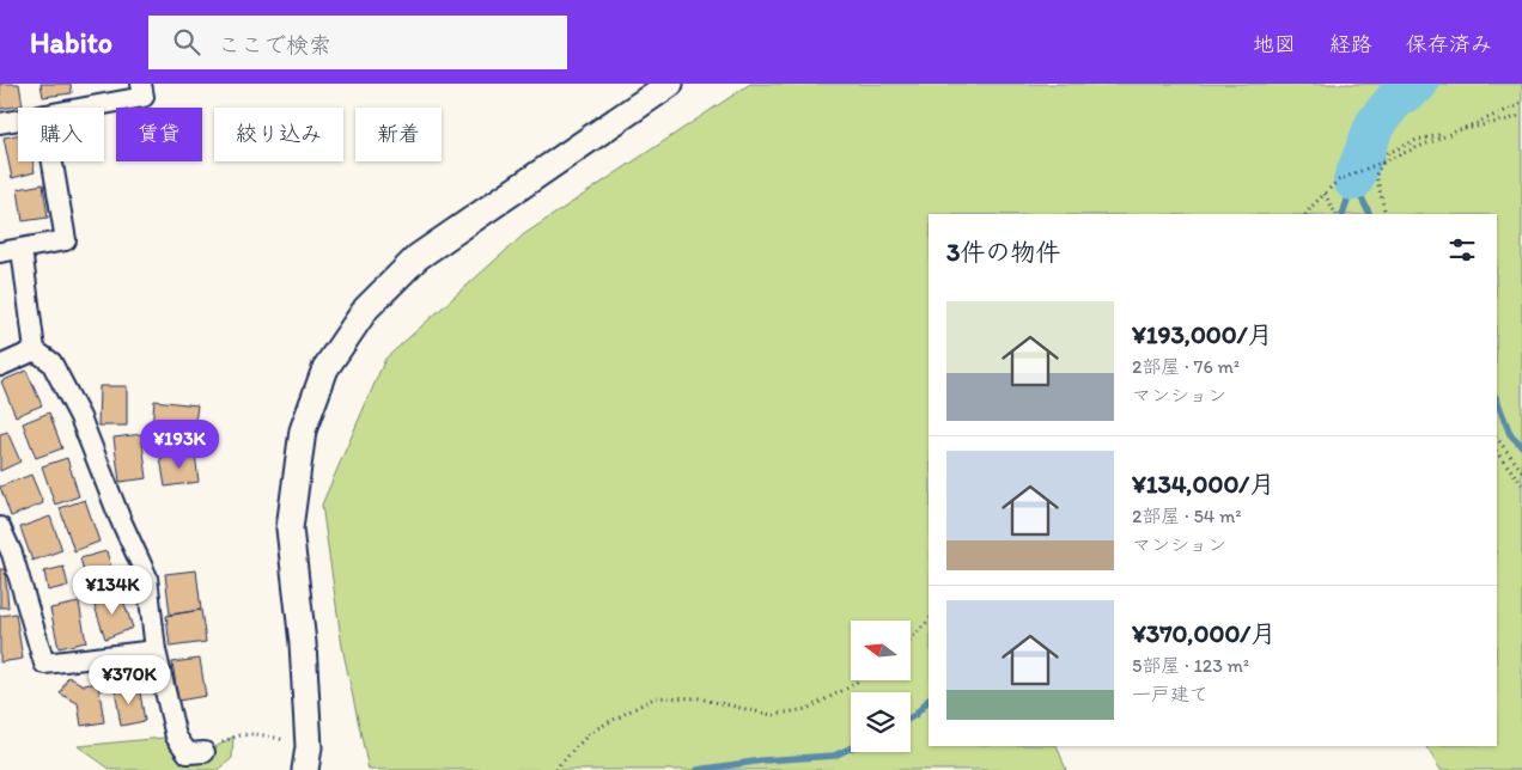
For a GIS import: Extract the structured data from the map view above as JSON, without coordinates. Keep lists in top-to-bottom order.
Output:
{
  "north": "left",
  "page": {
    "header": "Habito",
    "search": "ここで検索",
    "nav": ["地図", "経路", "保存済み"],
    "chip": [
      "購入",
      "賃貸",
      "絞り込み",
      "新着"
    ],
    "heading": "3件の物件",
    "list": [
      {
        "name": "¥193,000/月",
        "note": "2部屋 · 76 m² · マンション"
      },
      {
        "name": "¥134,000/月",
        "note": "2部屋 · 54 m² · マンション"
      },
      {
        "name": "¥370,000/月",
        "note": "5部屋 · 123 m² · 一戸建て"
      }
    ],
    "price": ["¥193K", "¥134K", "¥370K"]
  }
}
